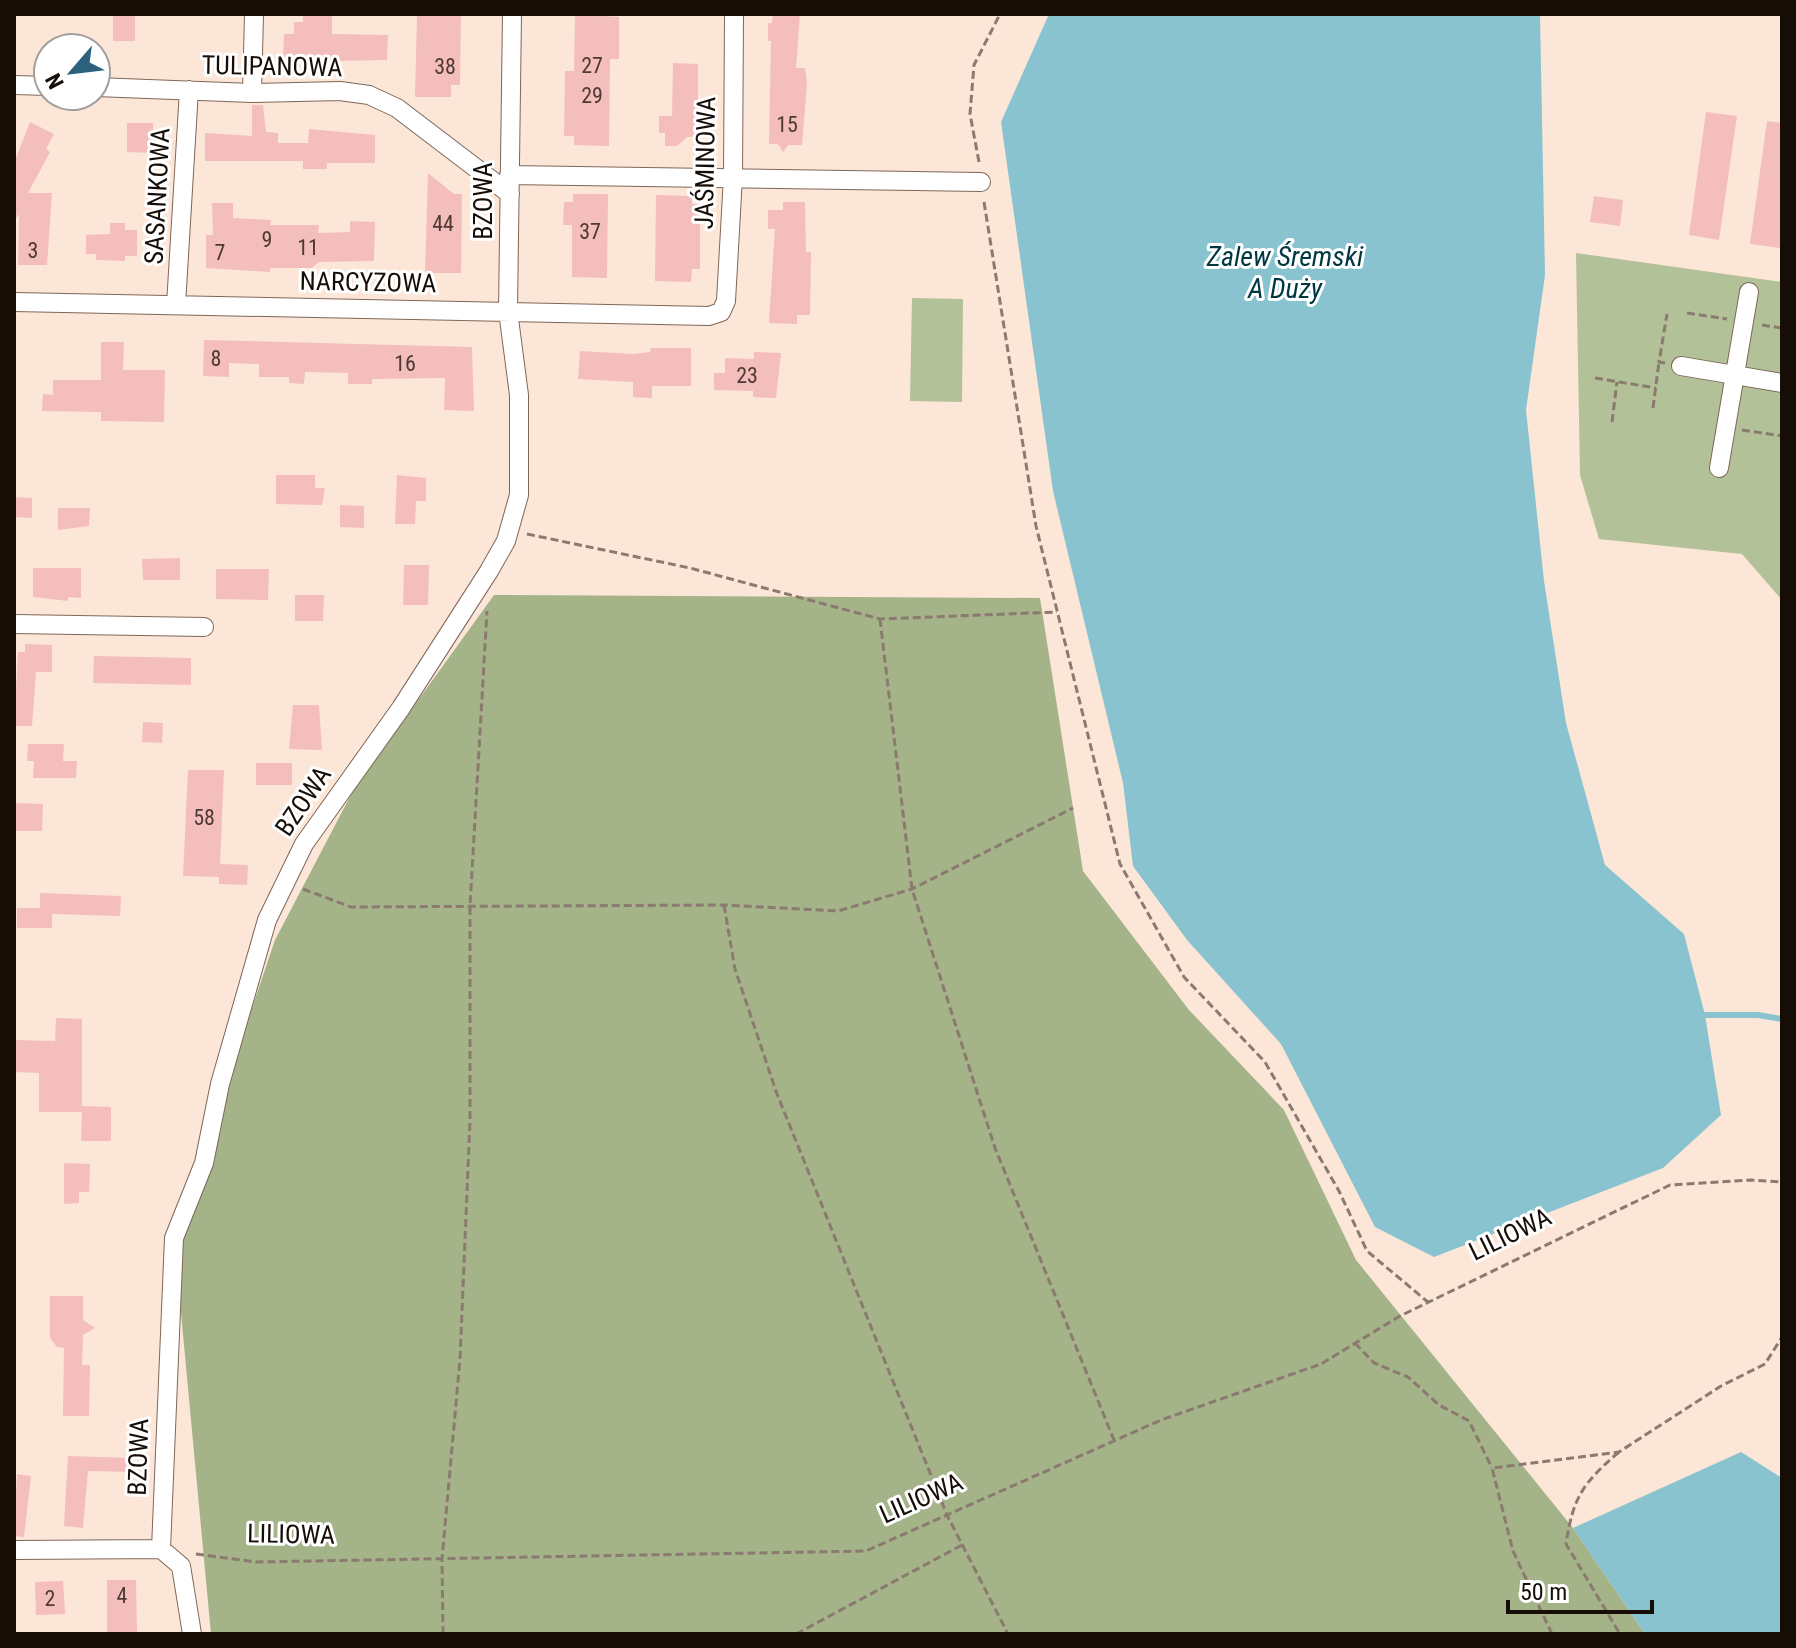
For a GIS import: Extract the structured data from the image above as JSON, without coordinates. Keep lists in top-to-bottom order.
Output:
{
  "streets": {
    "street": [
      "TULIPANOWA",
      "JAŚMINOWA",
      "SASANKOWA",
      "BZOWA",
      "NARCYZOWA"
    ],
    "path": ["LILIOWA"]
  },
  "crossings": [
    ["TULIPANOWA", "SASANKOWA"],
    ["TULIPANOWA", "BZOWA"],
    ["JAŚMINOWA", "NARCYZOWA"],
    ["SASANKOWA", "NARCYZOWA"],
    ["BZOWA", "NARCYZOWA"]
  ],
  "water": ["Zalew Śremski A Duży"],
  "house_numbers": [
    "27",
    "38",
    "29",
    "15",
    "44",
    "37",
    "9",
    "11",
    "3",
    "7",
    "8",
    "16",
    "23",
    "58",
    "4",
    "2"
  ],
  "scale_bar": "50 m",
  "north": "bottom left"
}
